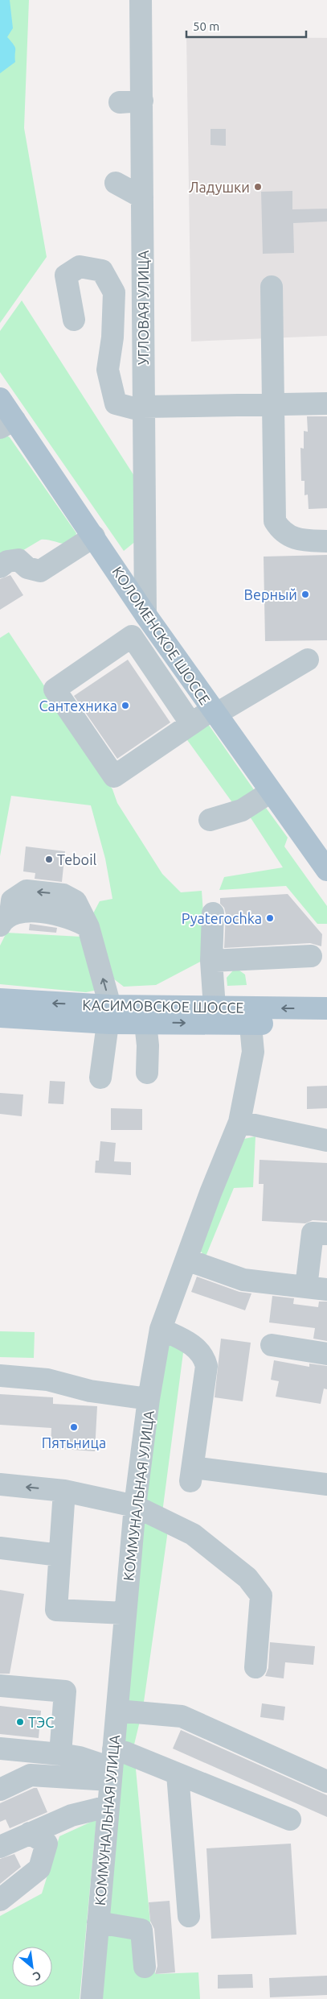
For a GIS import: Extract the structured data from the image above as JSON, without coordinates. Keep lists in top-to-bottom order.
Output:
{
  "streets": {
    "main road": ["КОЛОМЕНСКОЕ ШОССЕ", "КАСИМОВСКОЕ ШОССЕ"],
    "street": ["УГЛОВАЯ УЛИЦА", "КОММУНАЛЬНАЯ УЛИЦА"]
  },
  "crossings": [
    ["УГЛОВАЯ УЛИЦА", "КОЛОМЕНСКОЕ ШОССЕ"],
    ["КАСИМОВСКОЕ ШОССЕ", "КОММУНАЛЬНАЯ УЛИЦА"]
  ],
  "places": [
    "Ладушки",
    "Верный",
    "Сантехника",
    "Teboil",
    "Pyaterochka",
    "Пятьница",
    "ТЭС"
  ],
  "scale_bar": "50 m",
  "north": "bottom right"
}
